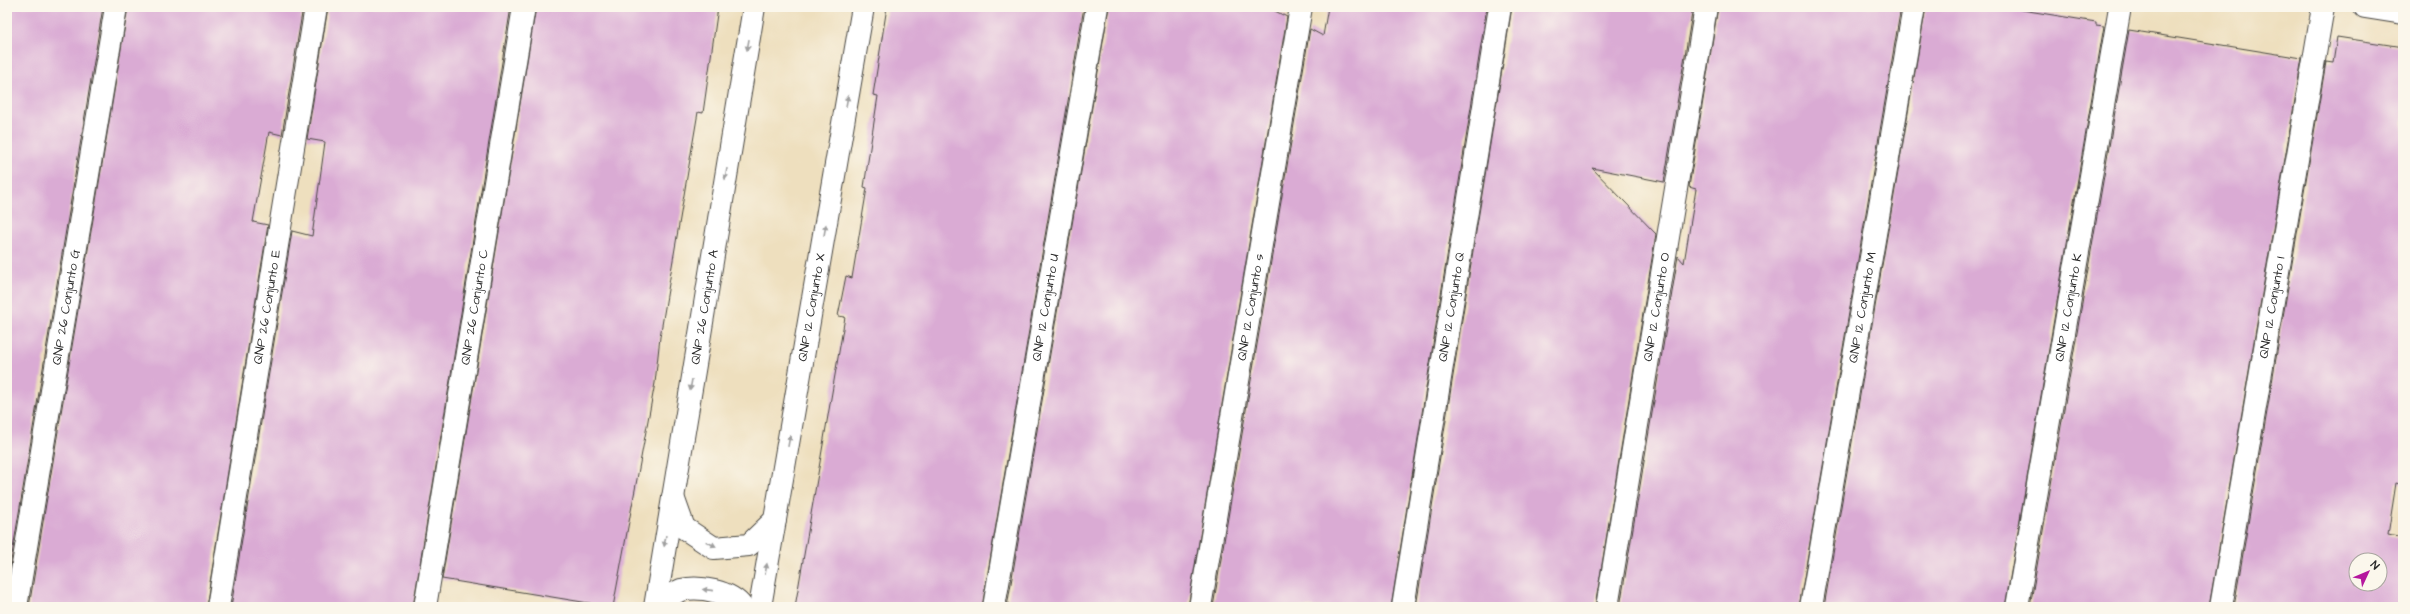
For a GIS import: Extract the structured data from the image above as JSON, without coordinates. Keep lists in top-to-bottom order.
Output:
{
  "streets": {
    "street": [
      "QNP 26 Conjunto G",
      "QNP 26 Conjunto E",
      "QNP 26 Conjunto C",
      "QNP 26 Conjunto A",
      "QNP 12 Conjunto X",
      "QNP 12 Conjunto U",
      "QNP 12 Conjunto s",
      "QNP 12 Conjunto Q",
      "QNP 12 Conjunto O",
      "QNP 12 Conjunto M",
      "QNP 12 Conjunto K",
      "QNP 12 Conjunto I"
    ]
  },
  "one_way": ["QNP 26 Conjunto A", "QNP 12 Conjunto X"],
  "north": "top right"
}
